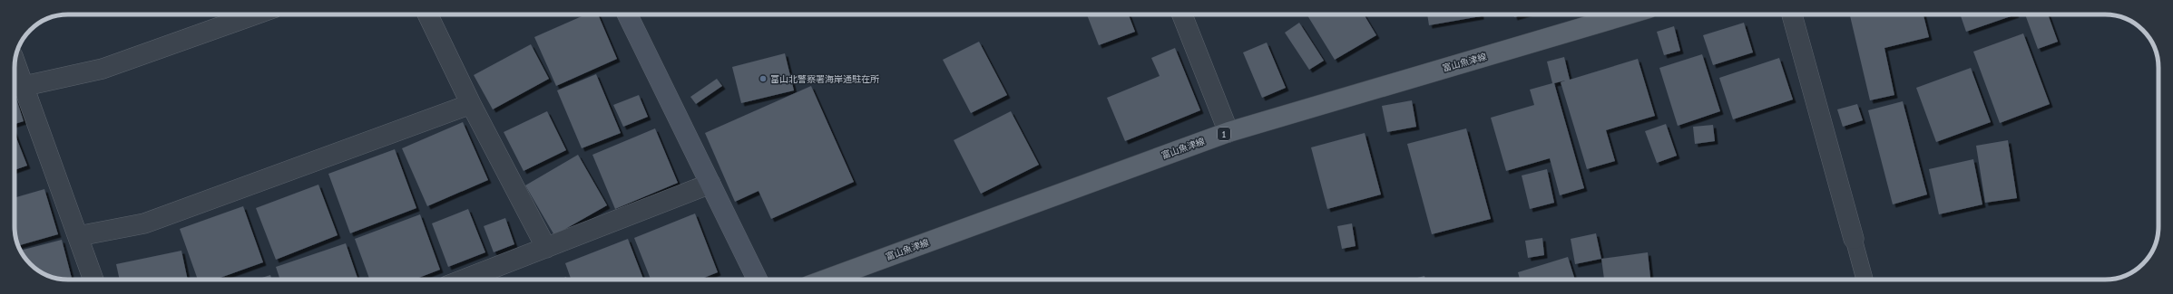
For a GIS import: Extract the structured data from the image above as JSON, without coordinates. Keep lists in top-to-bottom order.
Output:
{
  "streets": {
    "main road": ["富山魚津線", "1"]
  },
  "places": ["富山北警察署海岸通駐在所"]
}
